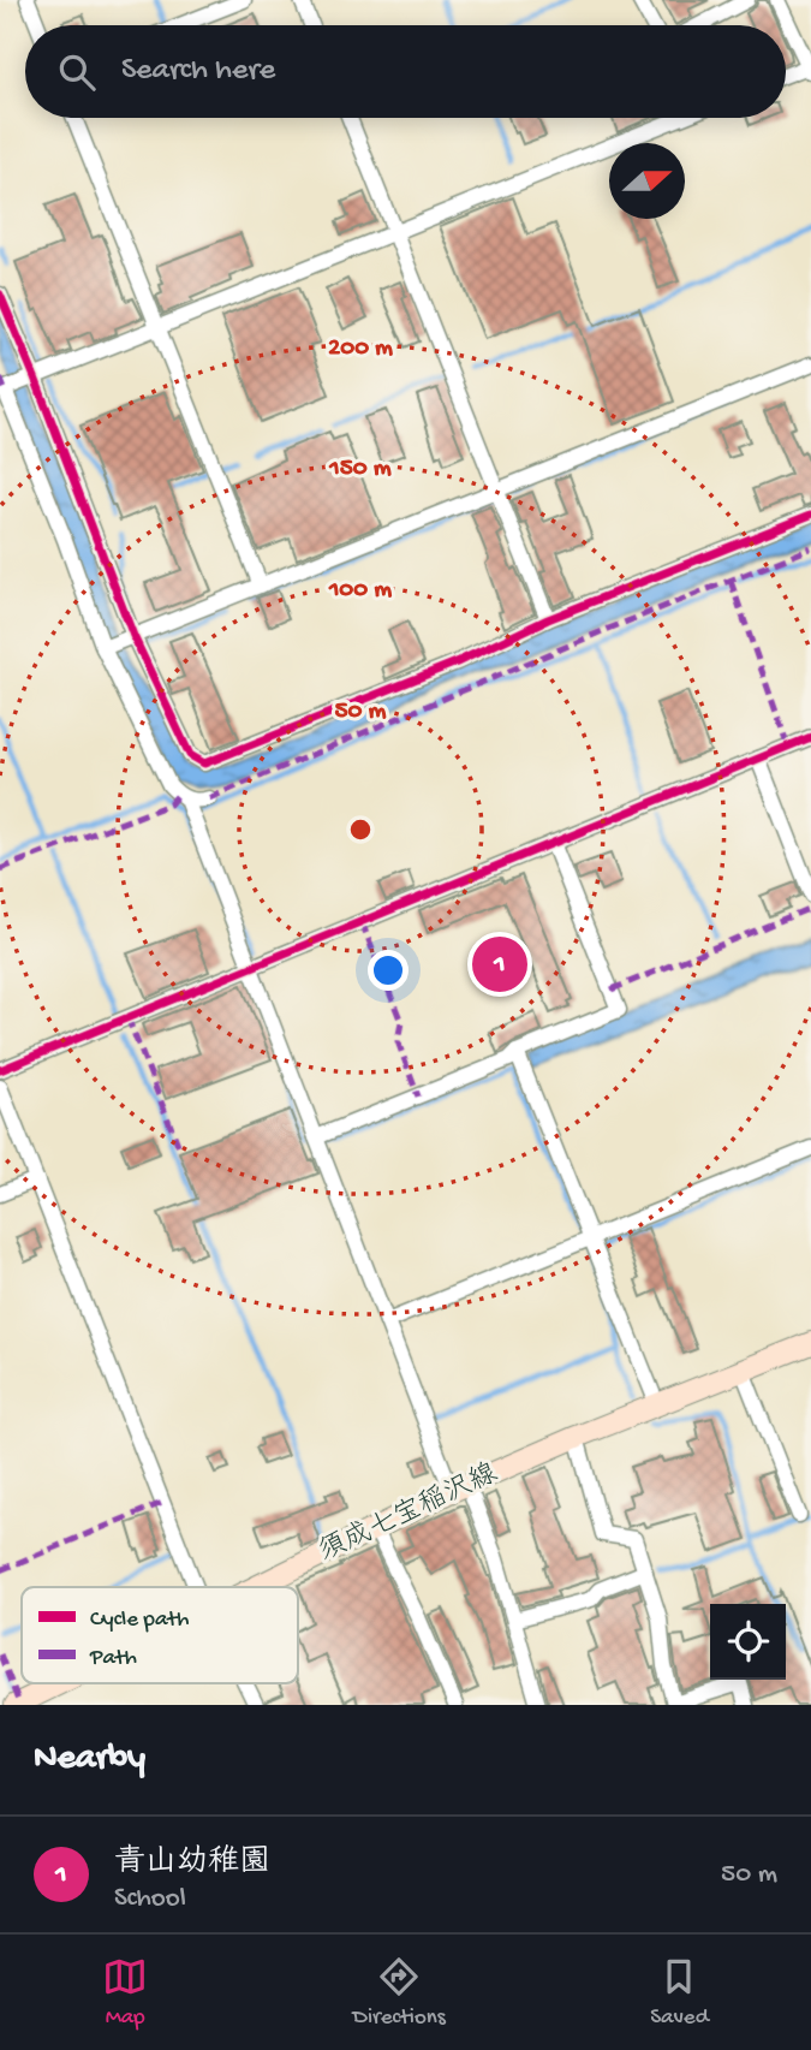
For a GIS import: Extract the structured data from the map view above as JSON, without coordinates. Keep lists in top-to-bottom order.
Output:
{
  "streets": {
    "main road": ["須成七宝稲沢線"]
  },
  "legend": ["Cycle path", "Path"],
  "north": "right",
  "page": {
    "search": "Search here",
    "pins": "1",
    "heading": "Nearby",
    "list": [
      {
        "mark": "1",
        "name": "青山幼稚園",
        "note": "School",
        "value": "50 m"
      }
    ],
    "nav": ["Map", "Directions", "Saved"]
  },
  "rings": [
    "200 m",
    "150 m",
    "100 m",
    "50 m"
  ]
}
